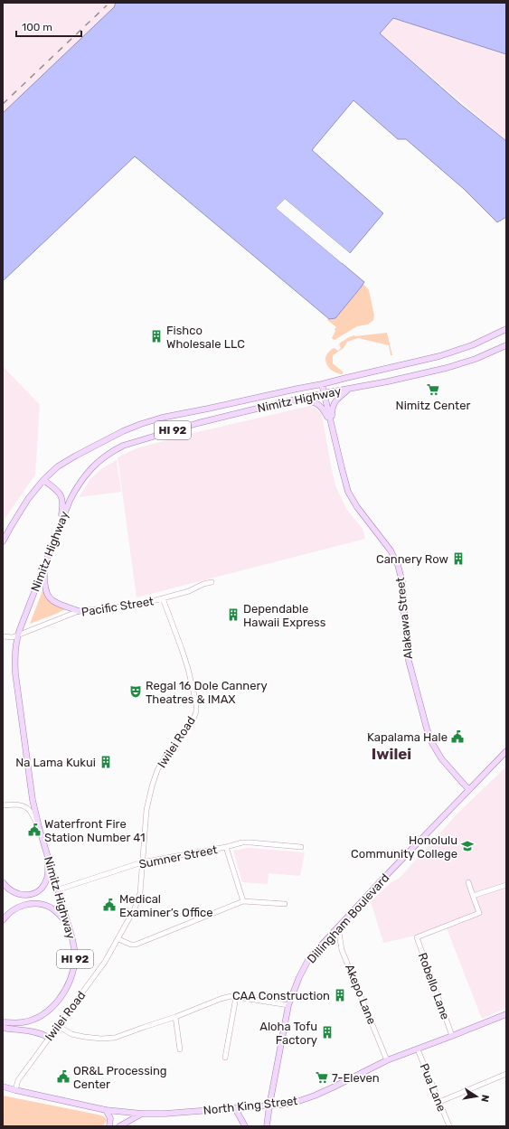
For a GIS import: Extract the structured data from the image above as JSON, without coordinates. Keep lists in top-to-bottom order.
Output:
{
  "streets": {
    "main road": [
      "Nimitz Highway",
      "HI 92",
      "Alakawa Street",
      "Dillingham Boulevard",
      "North King Street"
    ],
    "street": [
      "Pacific Street",
      "Iwilei Road",
      "Sumner Street",
      "Robello Lane",
      "Akepo Lane",
      "Pua Lane"
    ]
  },
  "crossings": [
    ["Nimitz Highway", "Pacific Street"],
    ["Nimitz Highway", "Alakawa Street"],
    ["Nimitz Highway", "Sumner Street"],
    ["Pacific Street", "Iwilei Road"],
    ["Alakawa Street", "Dillingham Boulevard"],
    ["Iwilei Road", "Sumner Street"],
    ["Iwilei Road", "North King Street"],
    ["Dillingham Boulevard", "Akepo Lane"],
    ["Dillingham Boulevard", "North King Street"],
    ["Robello Lane", "North King Street"],
    ["Akepo Lane", "North King Street"],
    ["Pua Lane", "North King Street"]
  ],
  "districts": ["Iwilei"],
  "places": {
    "building": [
      "Fishco Wholesale LLC",
      "Cannery Row",
      "Dependable Hawaii Express",
      "Na Lama Kukui",
      "CAA Construction",
      "Aloha Tofu Factory"
    ],
    "supermarket": ["Nimitz Center", "7-Eleven"],
    "theatre": ["Regal 16 Dole Cannery Theatres & IMAX"],
    "public building": [
      "Kapalama Hale",
      "Waterfront Fire Station Number 41",
      "Medical Examiner’s Office",
      "OR&L Processing Center"
    ],
    "school or university": ["Honolulu Community College"]
  },
  "scale_bar": "100 m",
  "north": "right"
}
